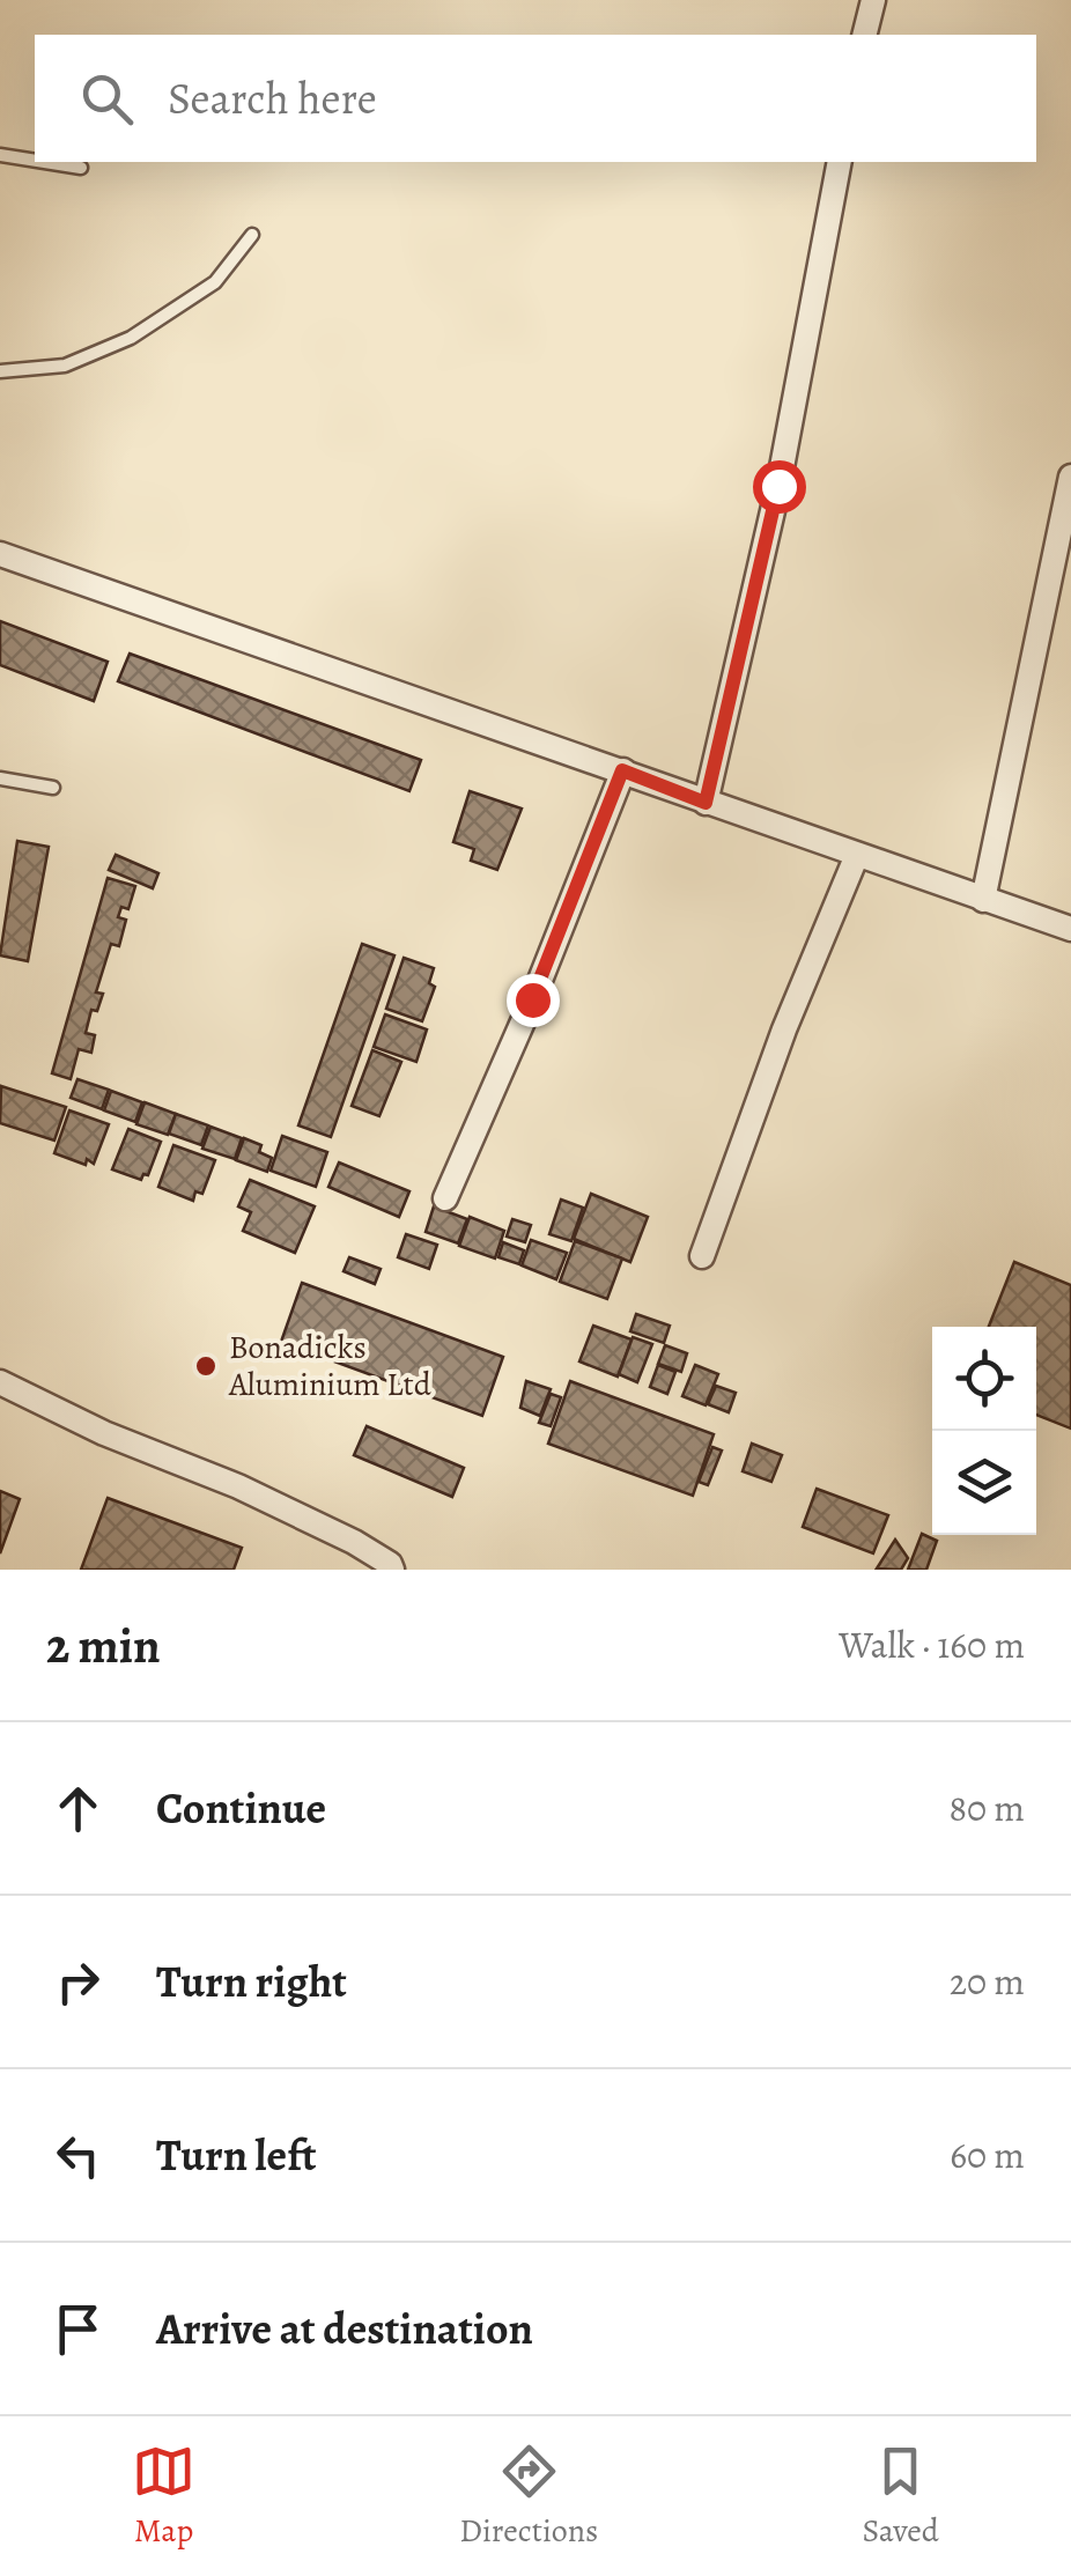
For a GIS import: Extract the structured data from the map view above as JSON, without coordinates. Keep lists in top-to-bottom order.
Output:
{
  "places": ["Bonadicks Aluminium Ltd"],
  "page": {
    "search": "Search here",
    "heading": ["2 min", "Walk · 160 m"],
    "list": [
      ["Continue", "80 m"],
      ["Turn right", "20 m"],
      ["Turn left", "60 m"],
      "Arrive at destination"
    ],
    "nav": ["Map", "Directions", "Saved"]
  }
}
